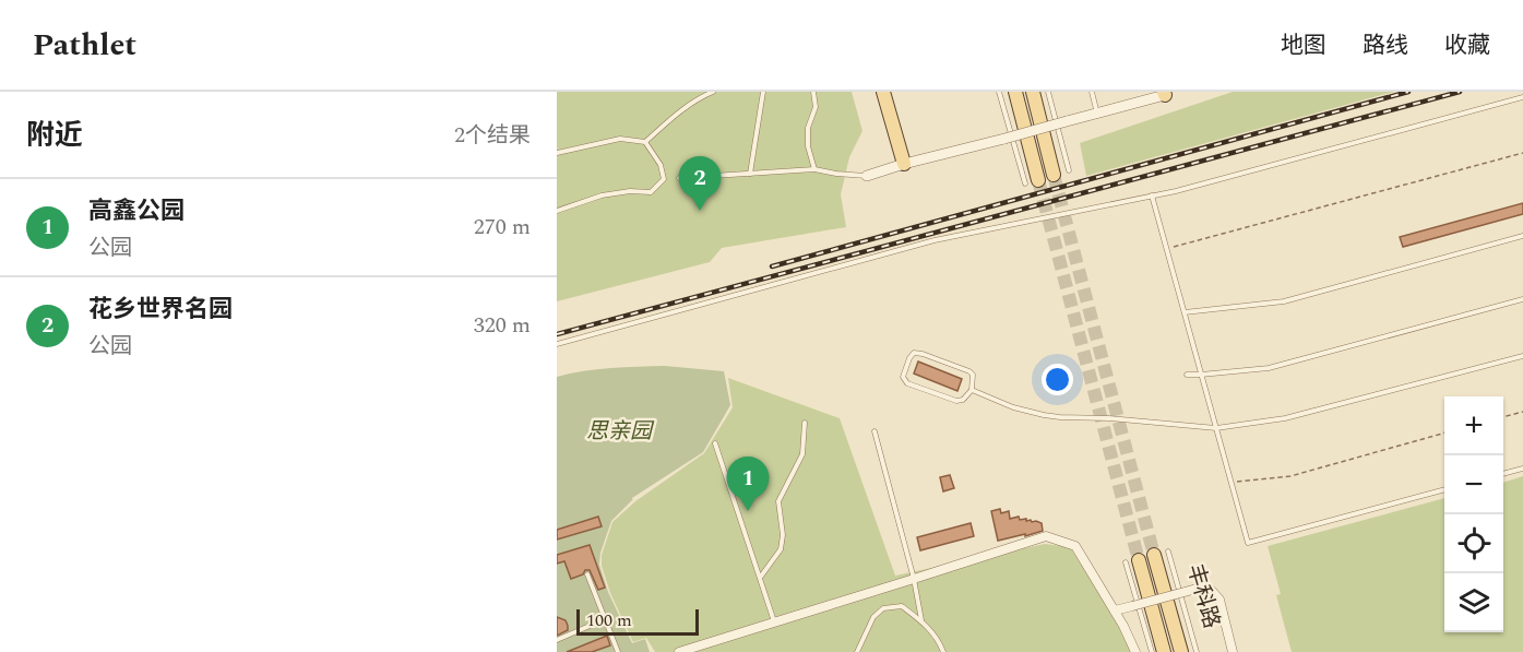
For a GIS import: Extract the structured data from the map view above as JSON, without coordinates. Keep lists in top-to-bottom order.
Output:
{
  "streets": {
    "main road": ["丰科路"]
  },
  "parks": ["思亲园"],
  "scale_bar": "100 m",
  "page": {
    "header": "Pathlet",
    "nav": ["地图", "路线", "收藏"],
    "heading": ["附近", "2个结果"],
    "pins": ["2", "1"],
    "list": [
      {
        "mark": "1",
        "name": "高鑫公园",
        "note": "公园",
        "value": "270 m"
      },
      {
        "mark": "2",
        "name": "花乡世界名园",
        "note": "公园",
        "value": "320 m"
      }
    ],
    "map_buttons": ["+", "−"],
    "scale": "100 m"
  }
}
